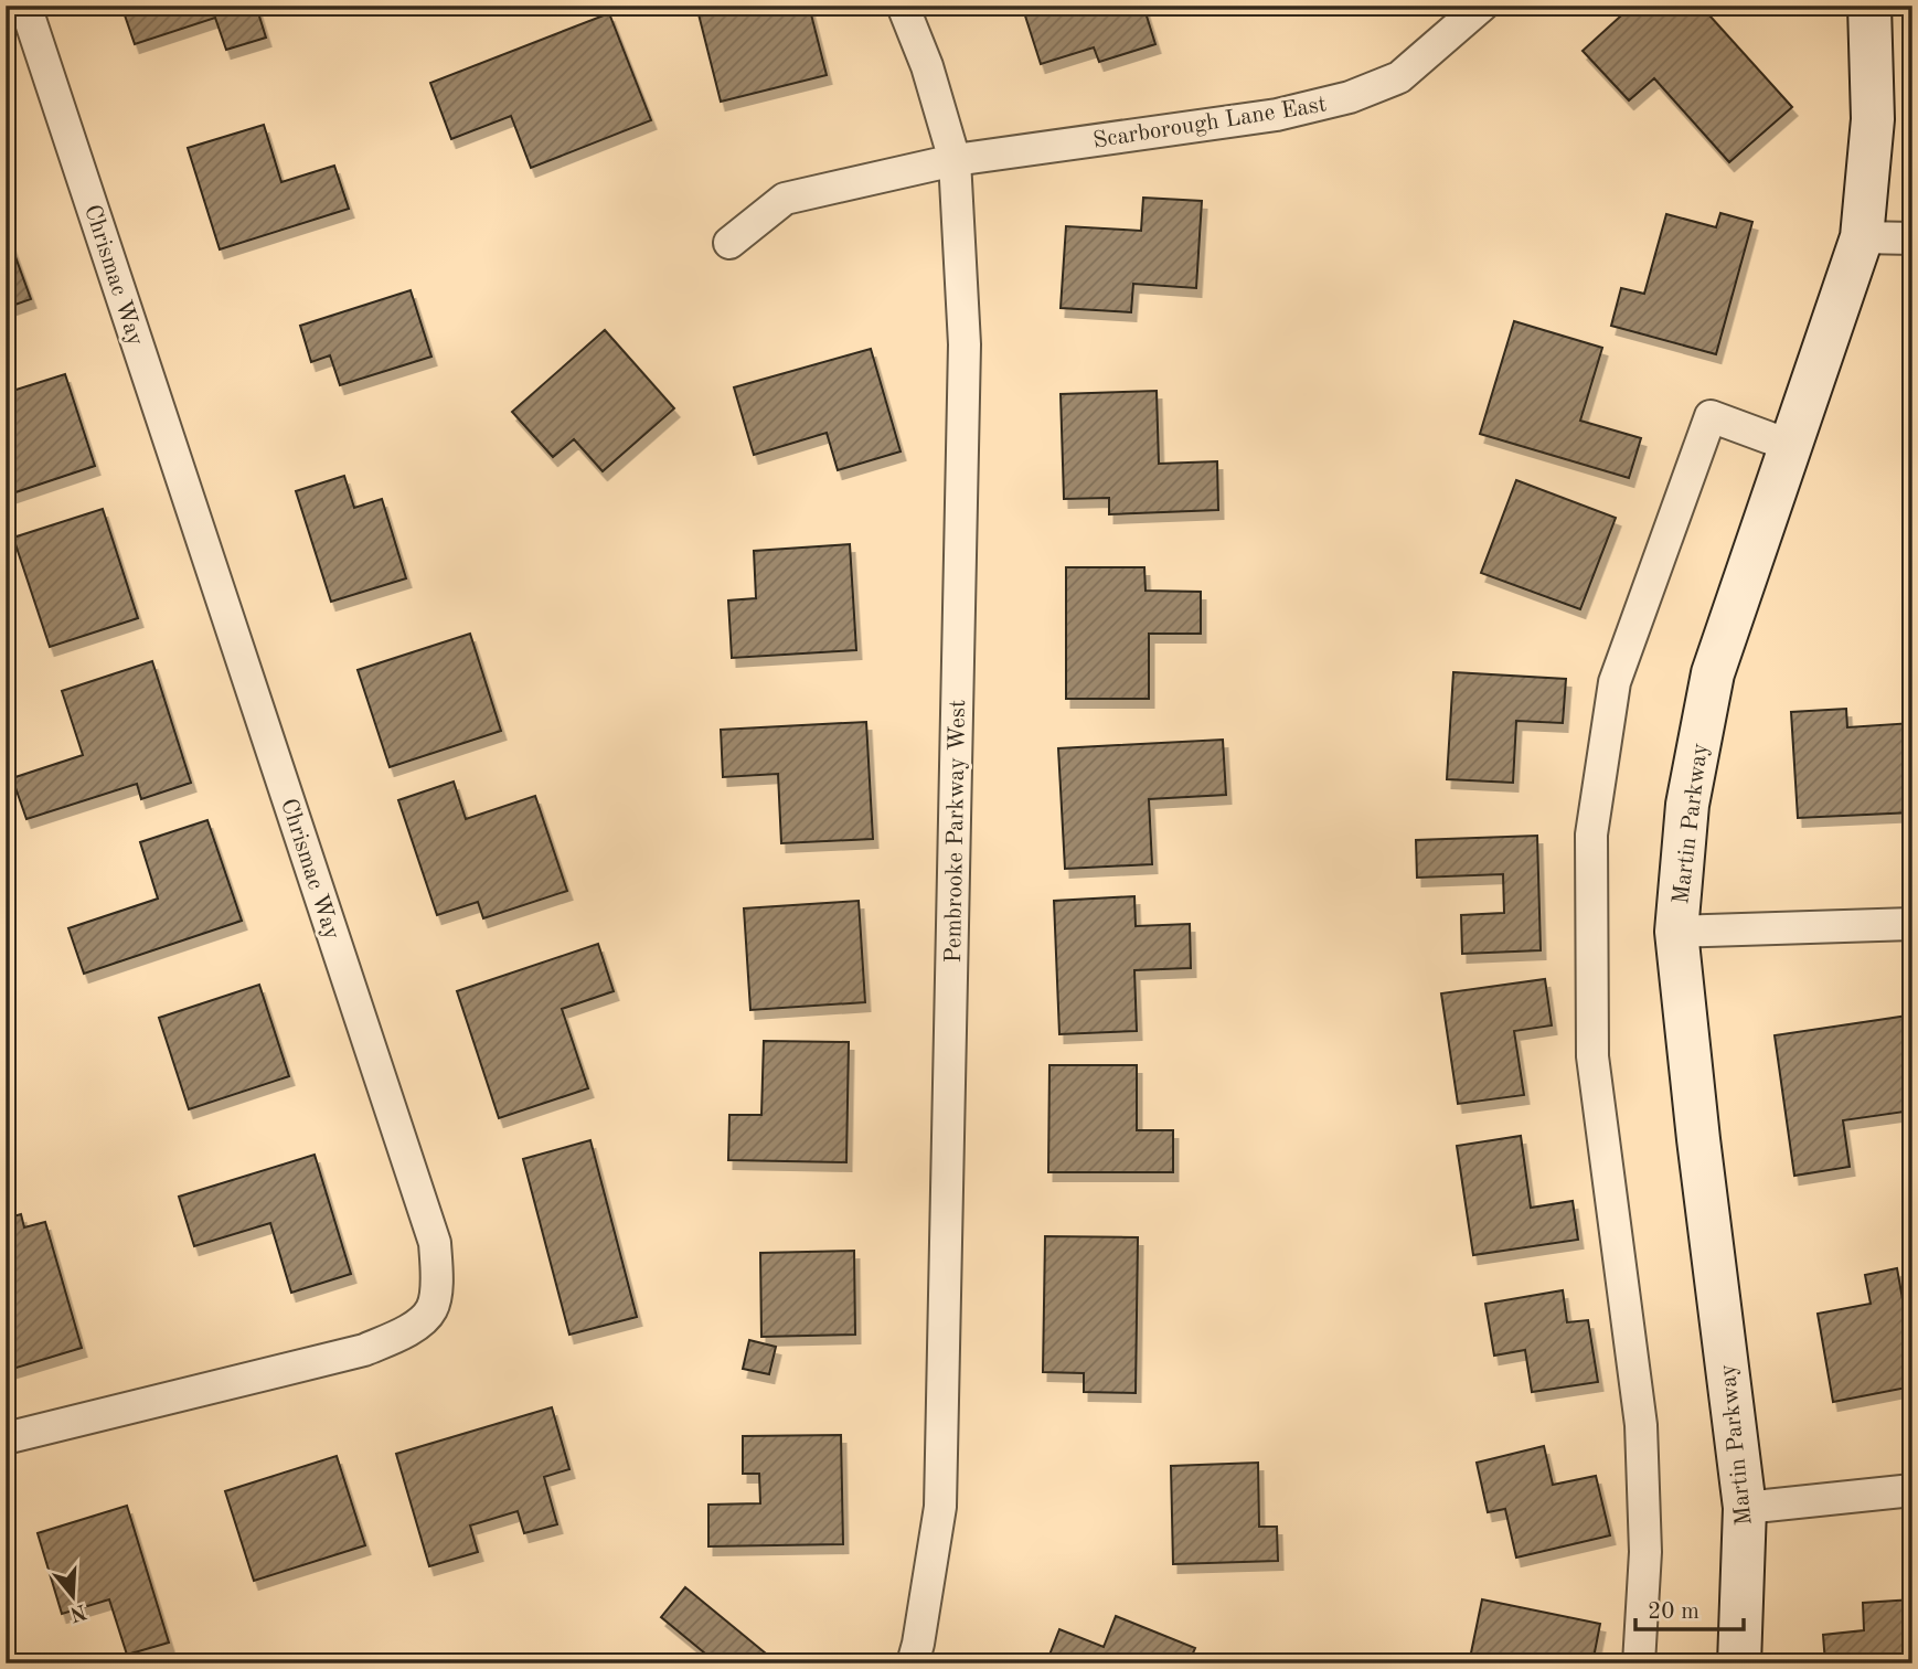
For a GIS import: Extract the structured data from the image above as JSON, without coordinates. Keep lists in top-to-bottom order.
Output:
{
  "streets": {
    "street": [
      "Scarborough Lane East",
      "Chrismac Way",
      "Martin Parkway",
      "Pembrooke Parkway West"
    ]
  },
  "crossings": [
    ["Scarborough Lane East", "Pembrooke Parkway West"]
  ],
  "scale_bar": "20 m",
  "north": "bottom"
}
